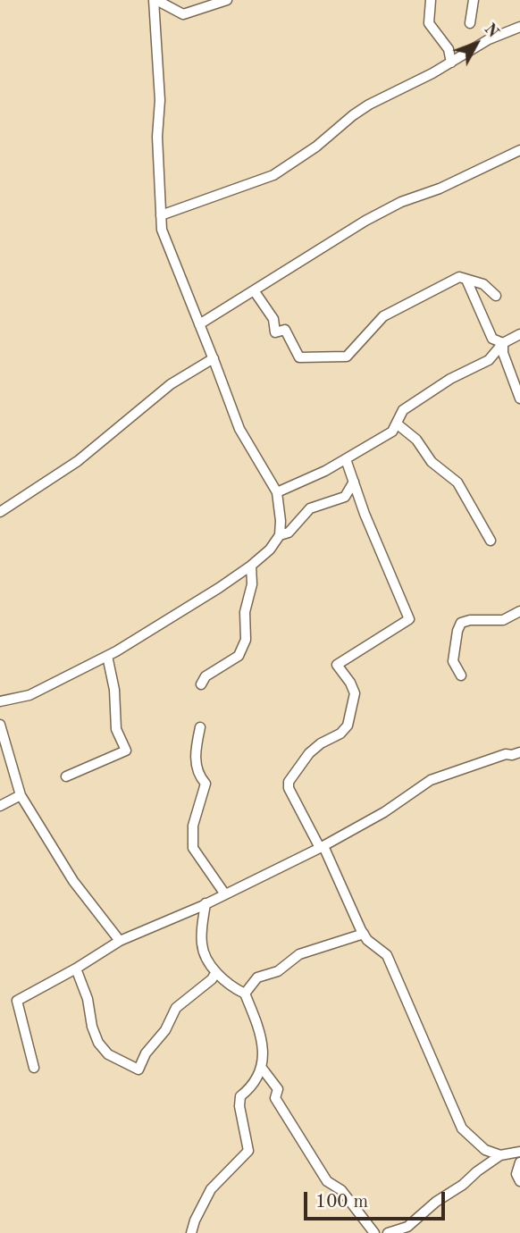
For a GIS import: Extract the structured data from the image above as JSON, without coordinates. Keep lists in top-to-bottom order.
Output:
{
  "scale_bar": "100 m",
  "north": "top right"
}
